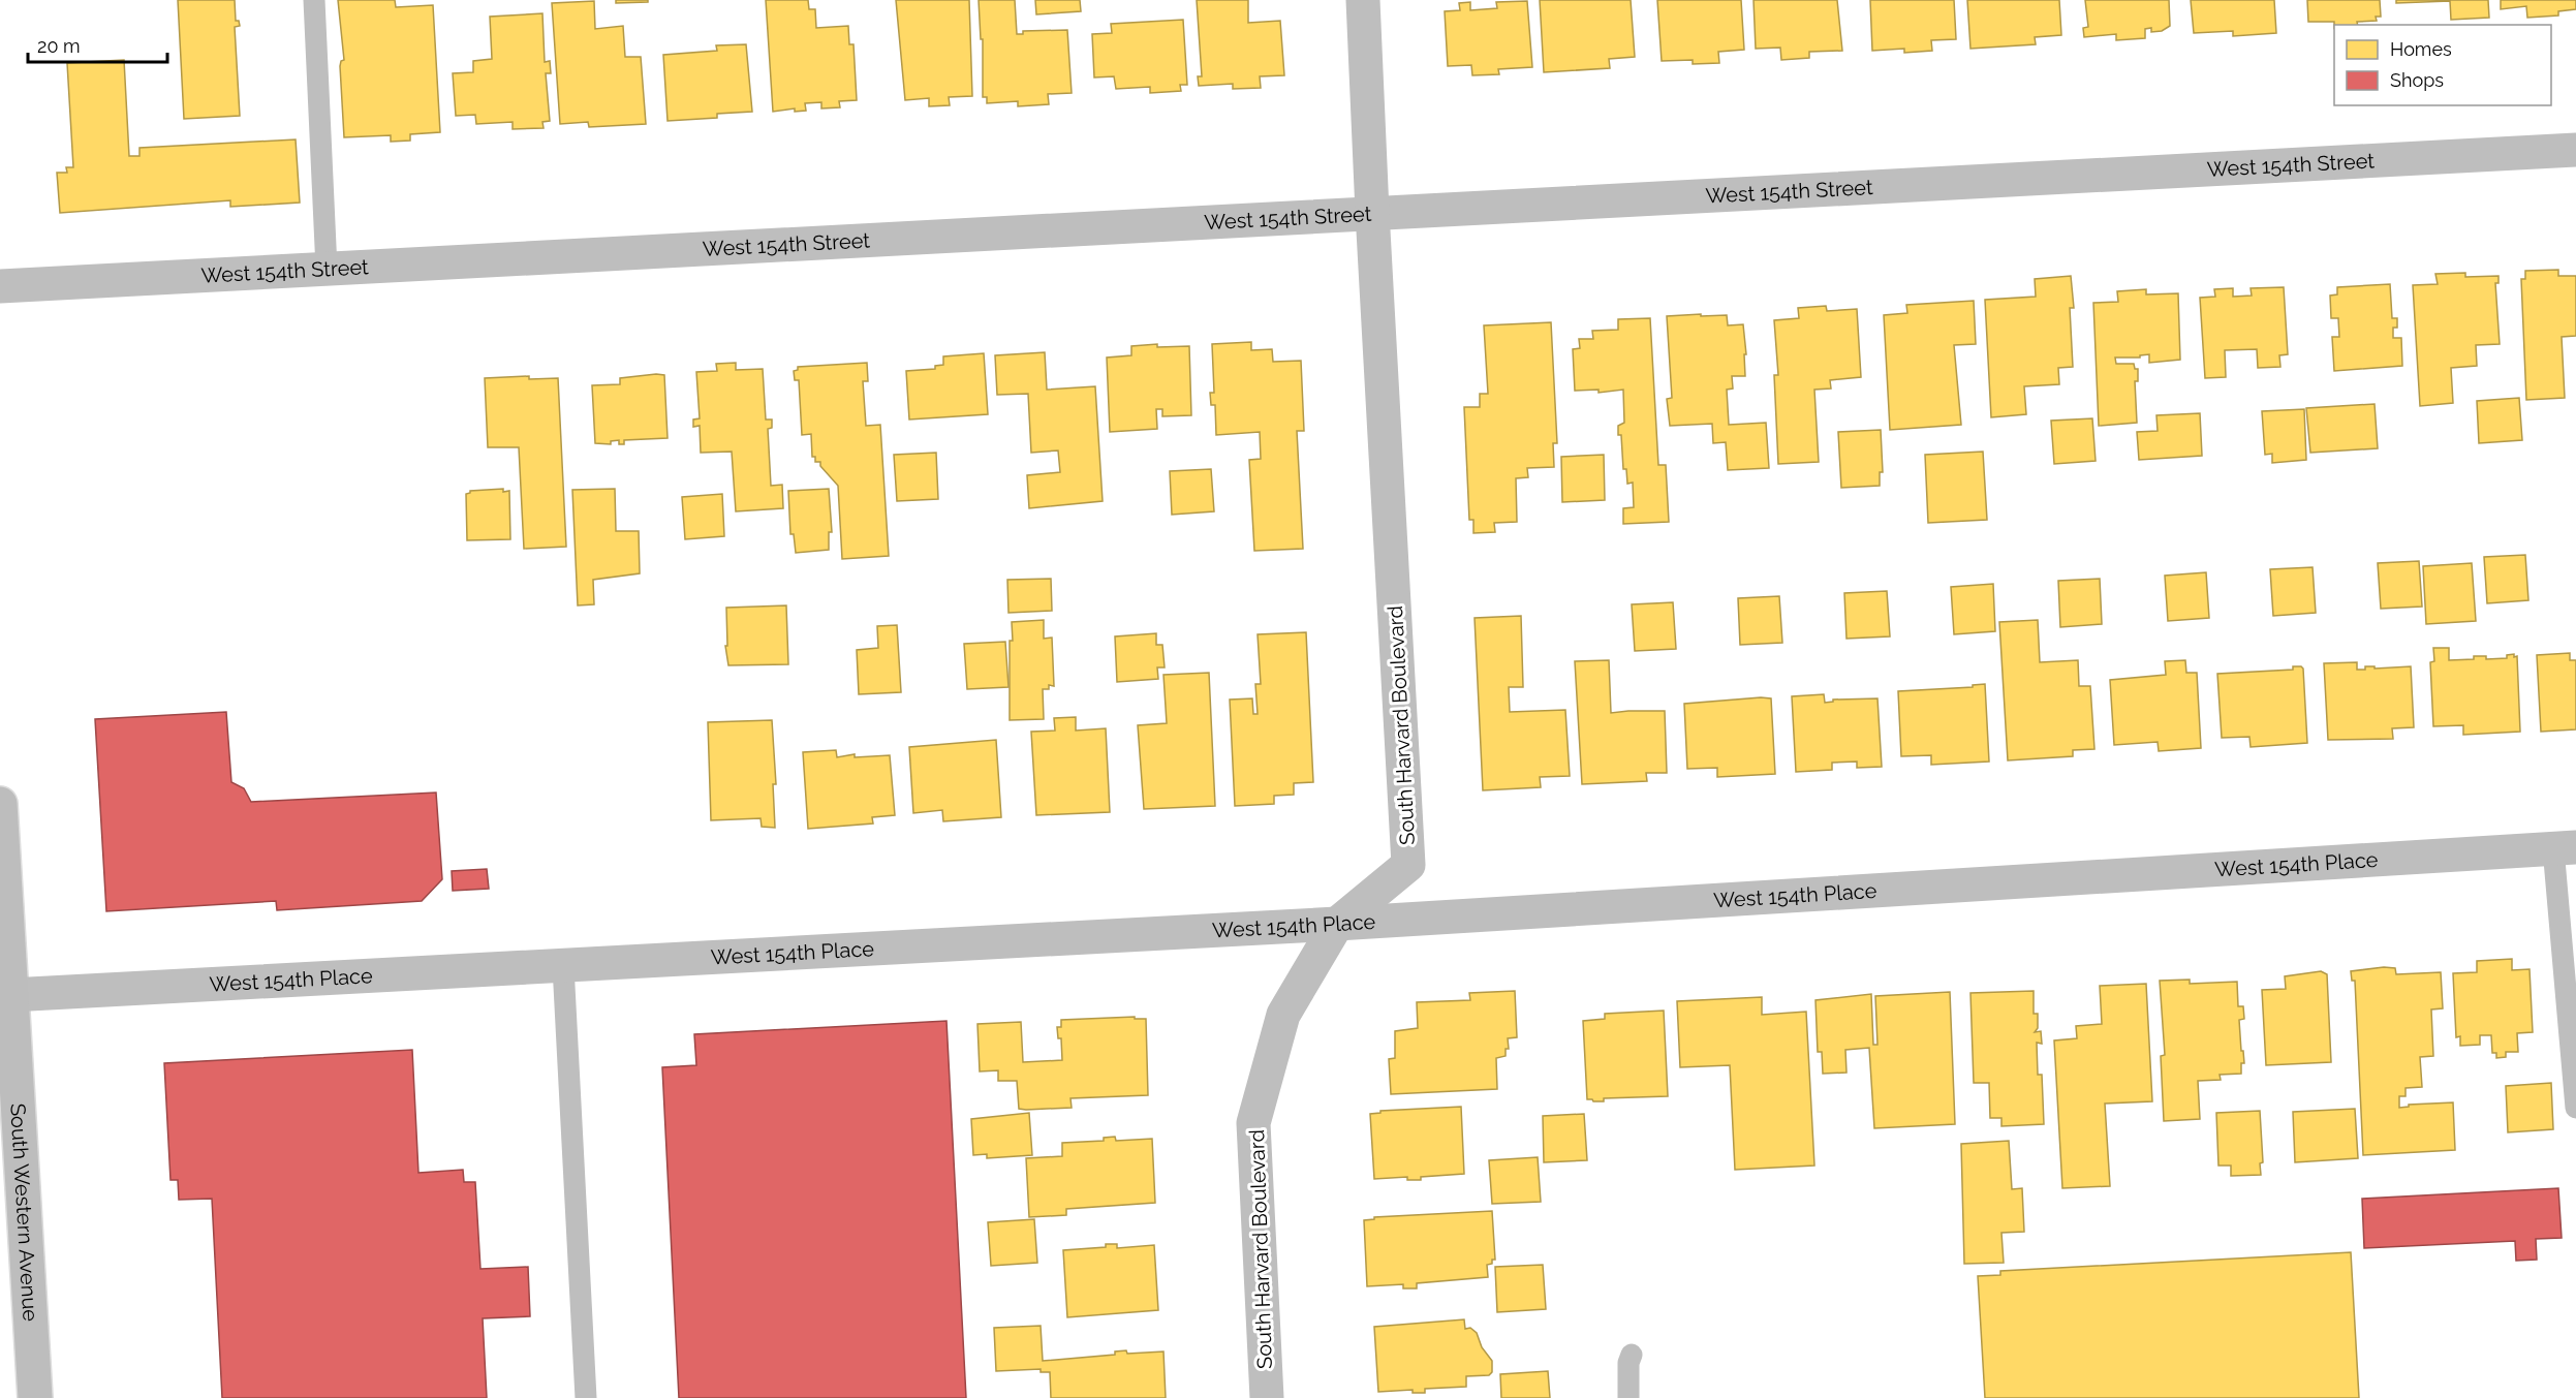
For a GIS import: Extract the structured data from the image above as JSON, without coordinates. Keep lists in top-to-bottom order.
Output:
{
  "streets": {
    "main road": ["South Western Avenue"],
    "street": ["West 154th Street", "South Harvard Boulevard", "West 154th Place"]
  },
  "crossings": [
    ["West 154th Street", "South Harvard Boulevard"],
    ["South Harvard Boulevard", "West 154th Place"],
    ["West 154th Place", "South Western Avenue"]
  ],
  "legend": ["Homes", "Shops"],
  "scale_bar": "20 m"
}
